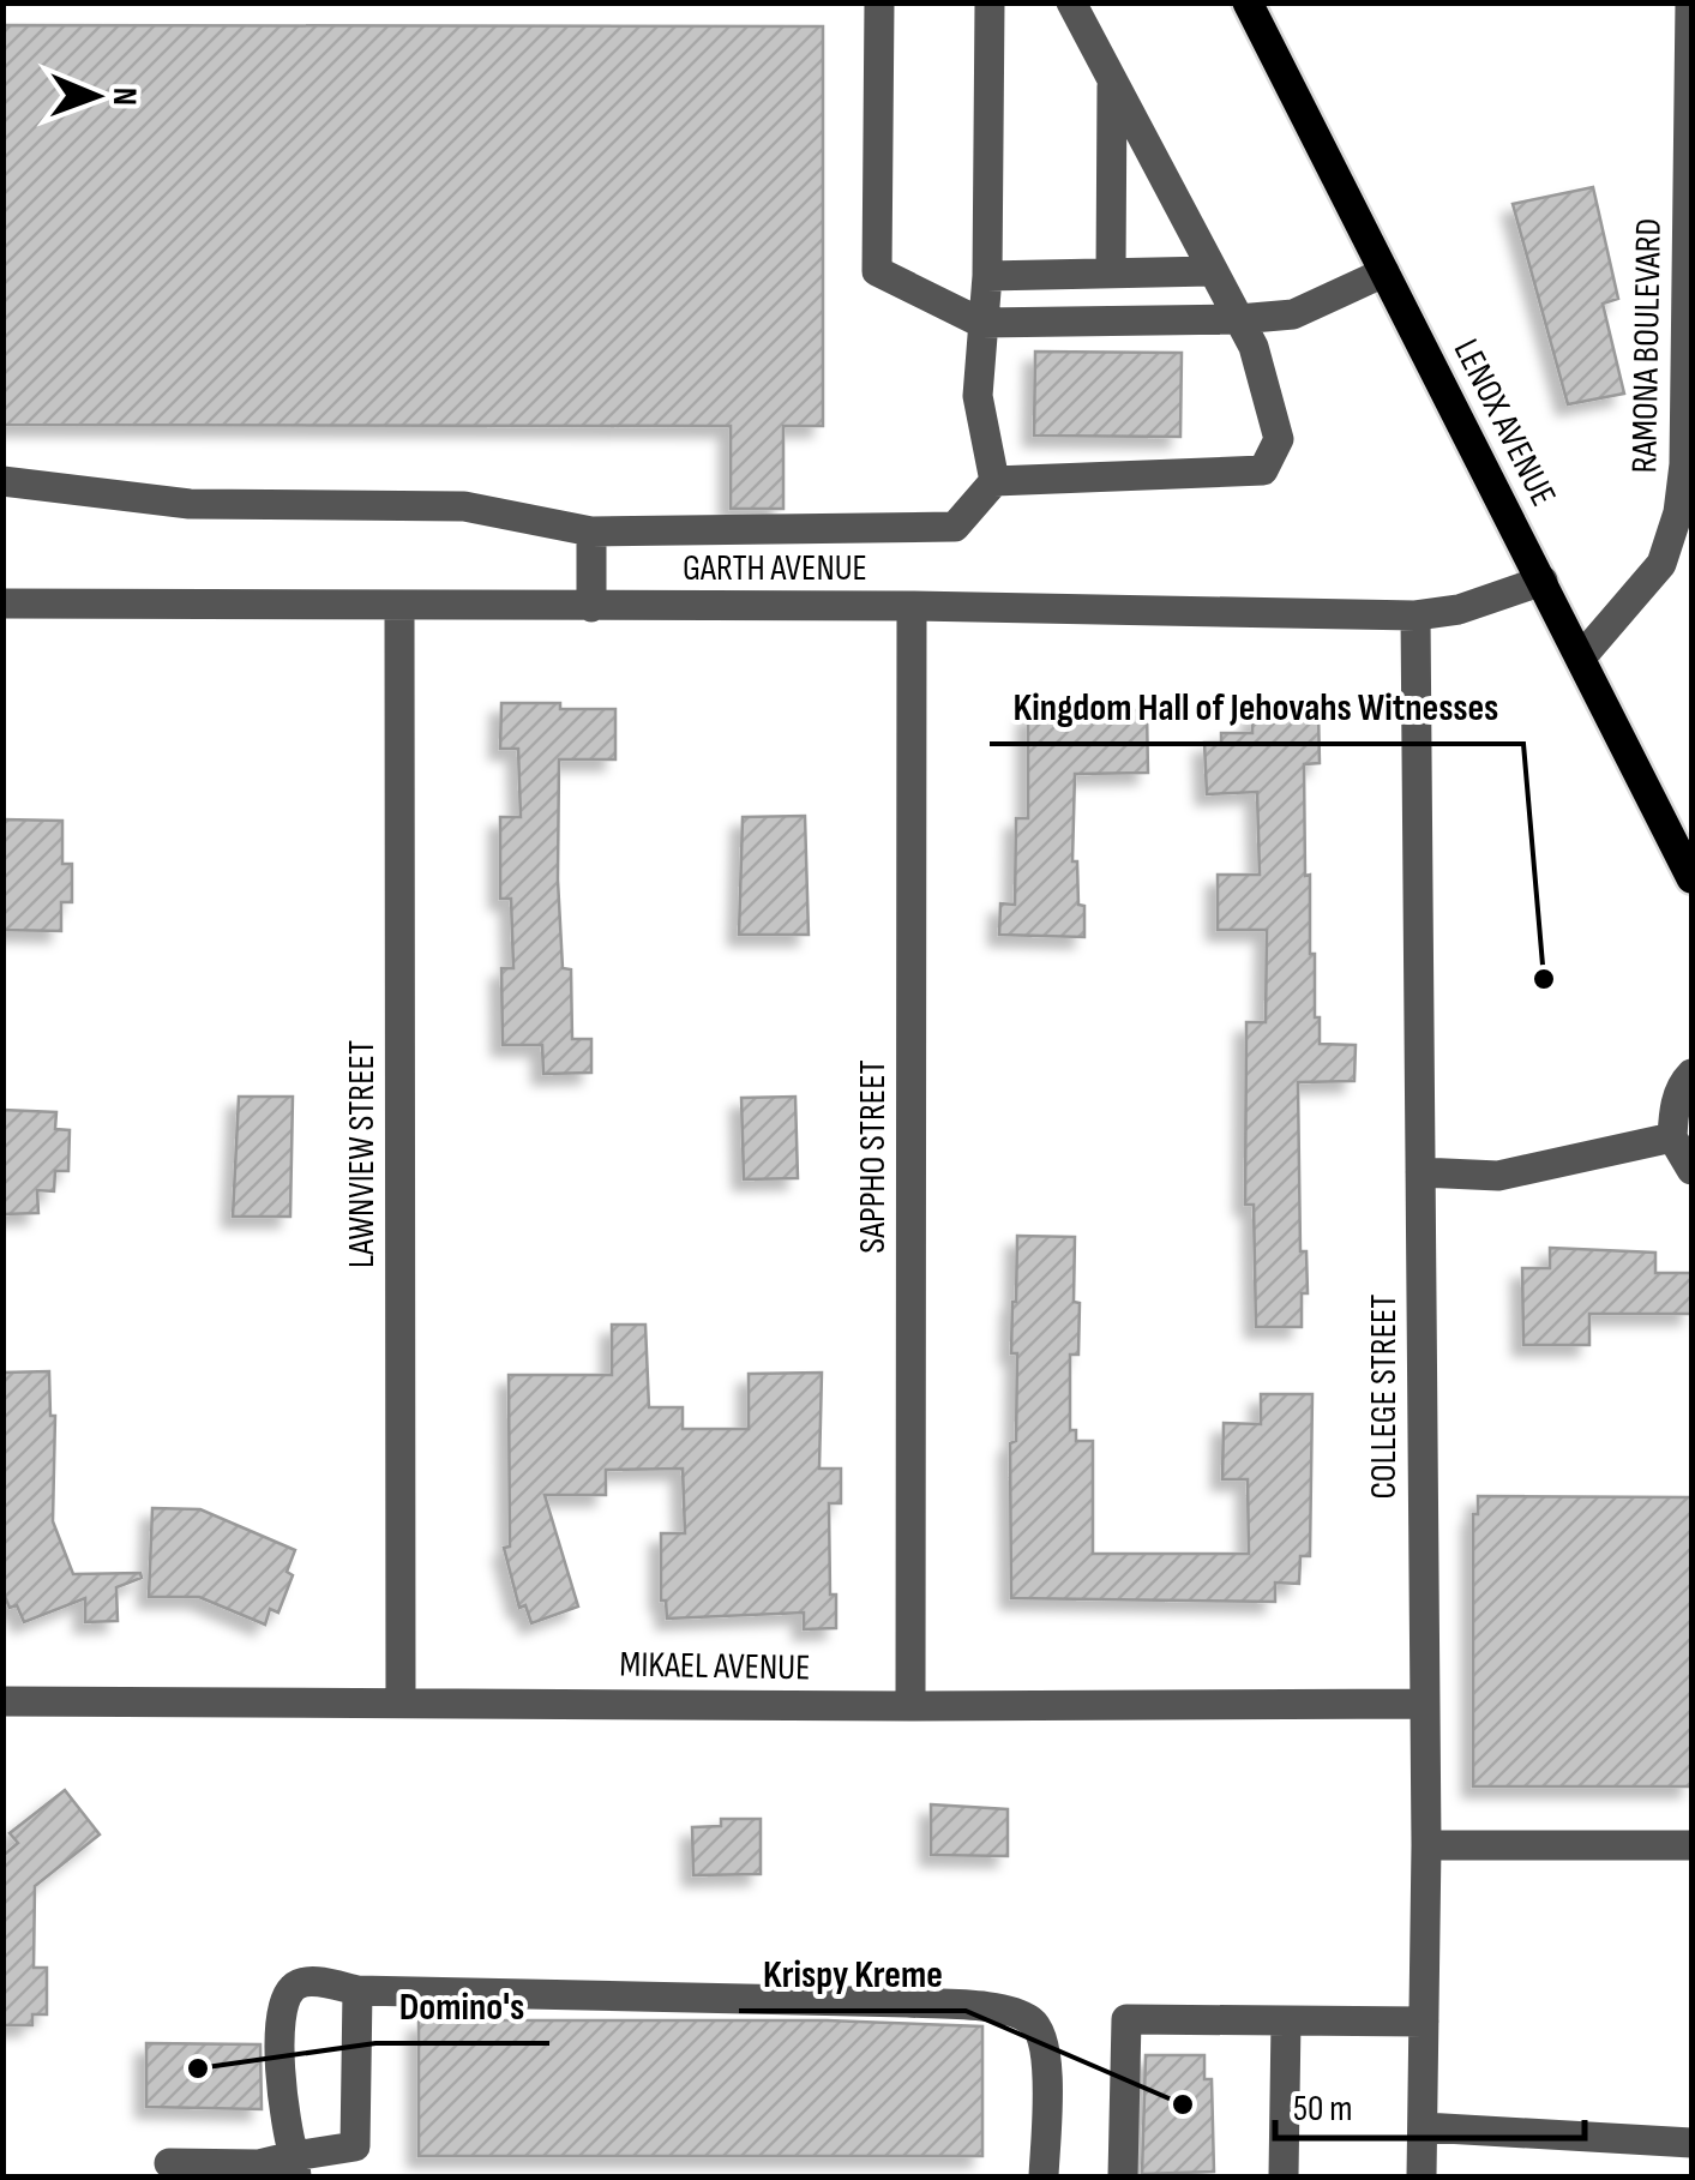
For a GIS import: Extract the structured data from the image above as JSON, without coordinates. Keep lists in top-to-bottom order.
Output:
{
  "streets": {
    "main road": ["LENOX AVENUE"],
    "street": [
      "RAMONA BOULEVARD",
      "GARTH AVENUE",
      "LAWNVIEW STREET",
      "SAPPHO STREET",
      "COLLEGE STREET",
      "MIKAEL AVENUE"
    ]
  },
  "crossings": [
    ["RAMONA BOULEVARD", "LENOX AVENUE"],
    ["LENOX AVENUE", "GARTH AVENUE"],
    ["GARTH AVENUE", "LAWNVIEW STREET"],
    ["GARTH AVENUE", "SAPPHO STREET"],
    ["GARTH AVENUE", "COLLEGE STREET"],
    ["LAWNVIEW STREET", "MIKAEL AVENUE"],
    ["SAPPHO STREET", "MIKAEL AVENUE"],
    ["COLLEGE STREET", "MIKAEL AVENUE"]
  ],
  "places": ["Kingdom Hall of Jehovahs Witnesses", "Domino's", "Krispy Kreme"],
  "scale_bar": "50 m",
  "north": "right"
}
